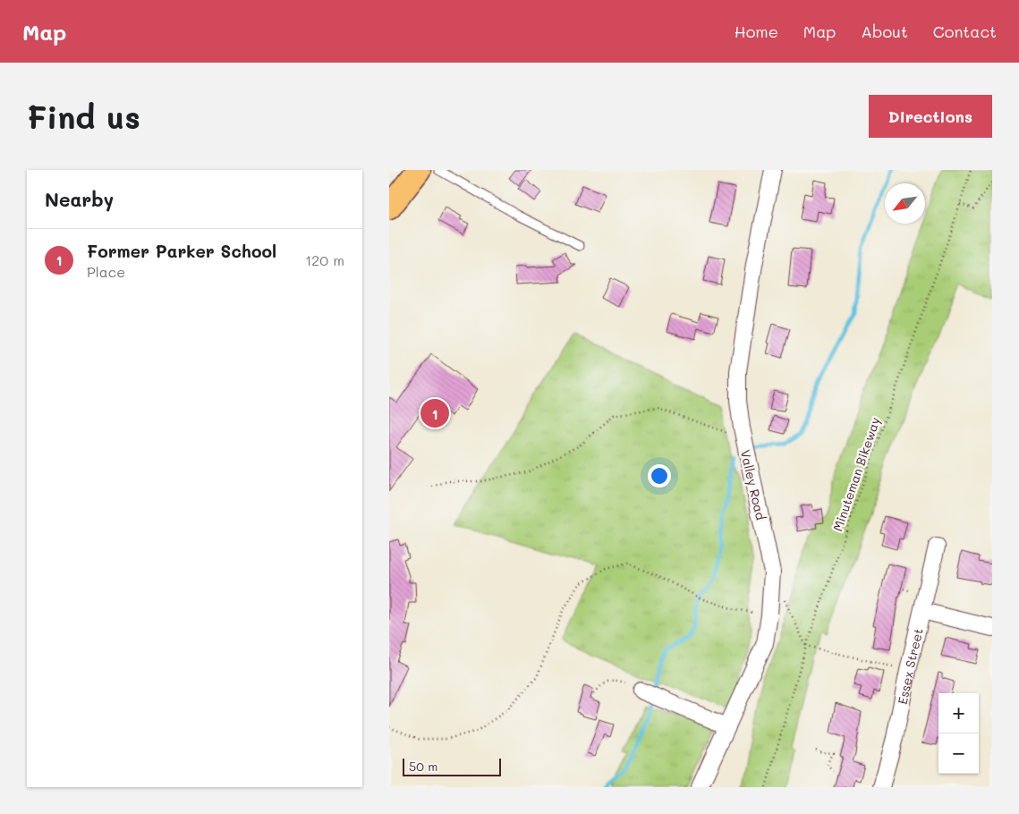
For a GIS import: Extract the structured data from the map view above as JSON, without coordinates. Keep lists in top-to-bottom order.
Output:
{
  "streets": {
    "street": ["Valley Road", "Essex Street"],
    "path": ["Minuteman Bikeway"]
  },
  "scale_bar": "50 m",
  "north": "bottom left",
  "page": {
    "header": "Map",
    "nav": [
      "Home",
      "Map",
      "About",
      "Contact"
    ],
    "buttons": "Directions",
    "title": "Find us",
    "heading": "Nearby",
    "list": [
      {
        "mark": "1",
        "name": "Former Parker School",
        "note": "Place",
        "value": "120 m"
      }
    ],
    "pins": "1",
    "map_buttons": ["+", "−"],
    "scale": "50 m"
  }
}
